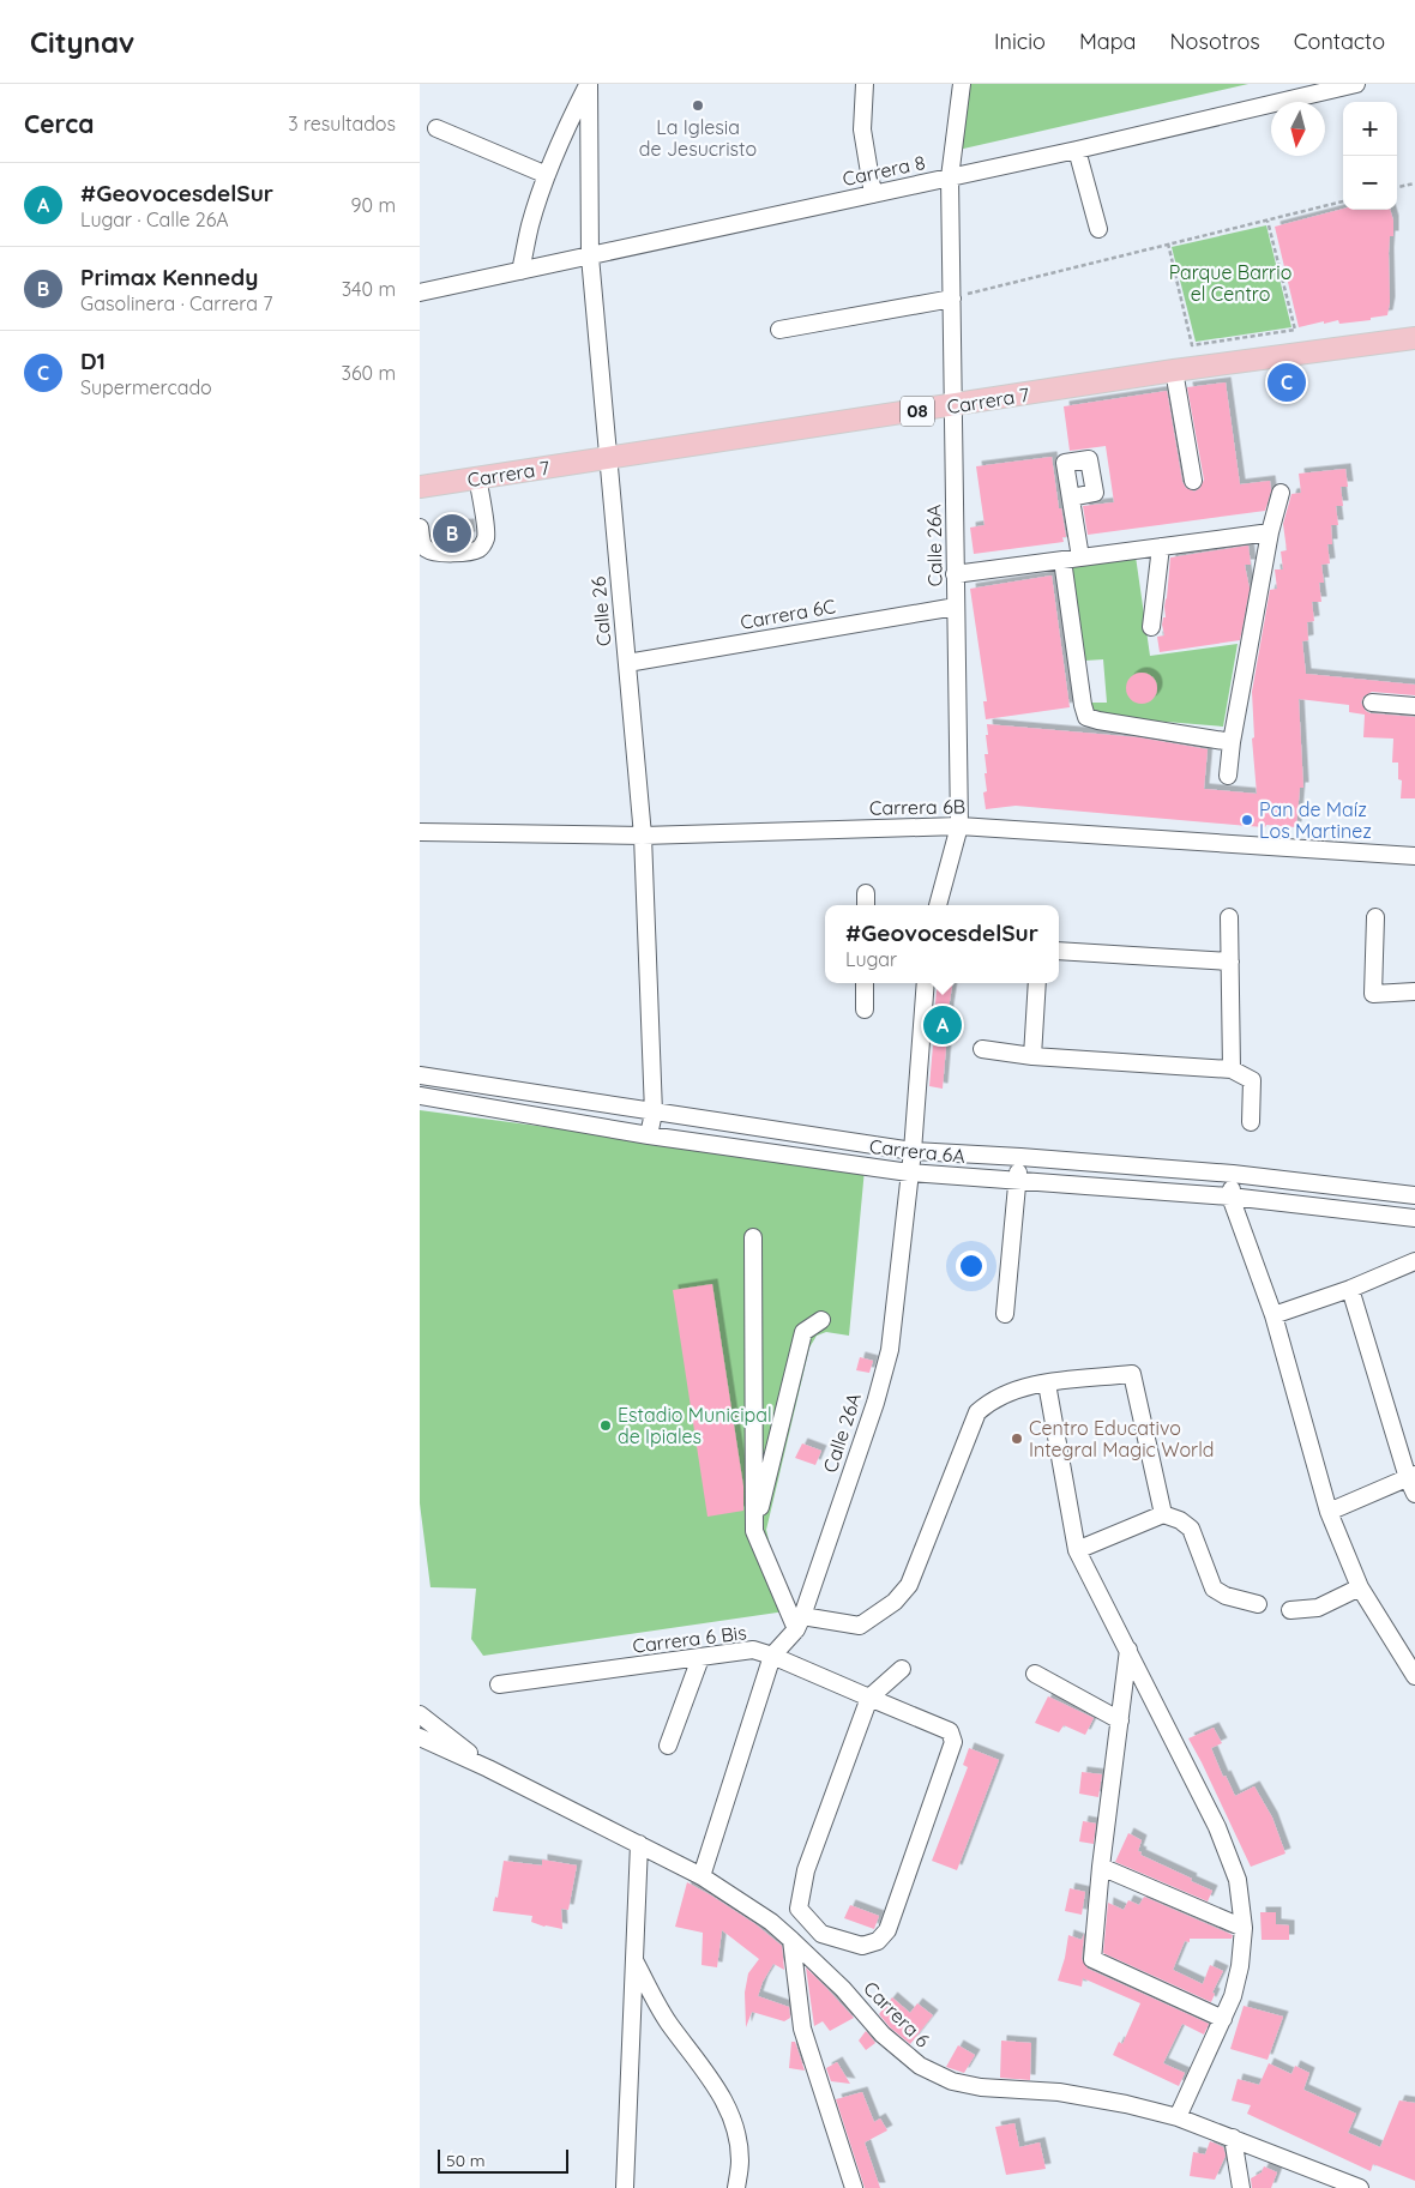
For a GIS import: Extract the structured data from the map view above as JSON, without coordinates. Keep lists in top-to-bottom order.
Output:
{
  "streets": {
    "main road": ["Carrera 7", "08"],
    "street": [
      "Carrera 8",
      "Calle 26A",
      "Calle 26",
      "Carrera 6C",
      "Carrera 6B",
      "Carrera 6A",
      "Carrera 6 Bis",
      "Carrera 6"
    ]
  },
  "crossings": [
    ["Carrera 8", "Calle 26A"],
    ["Carrera 8", "Calle 26"],
    ["Carrera 7", "Calle 26A"],
    ["Carrera 7", "Calle 26"],
    ["Calle 26A", "Carrera 6C"],
    ["Calle 26A", "Carrera 6B"],
    ["Calle 26A", "Carrera 6A"],
    ["Calle 26A", "Carrera 6 Bis"],
    ["Calle 26A", "Carrera 6"],
    ["Calle 26", "Carrera 6C"],
    ["Calle 26", "Carrera 6B"],
    ["Calle 26", "Carrera 6A"]
  ],
  "parks": ["Parque Barrio el Centro"],
  "places": [
    "La Iglesia de Jesucristo",
    "Pan de Maíz Los Martinez",
    "Estadio Municipal de Ipiales",
    "Centro Educativo Integral Magic World"
  ],
  "scale_bar": "50 m",
  "north": "bottom",
  "page": {
    "header": "Citynav",
    "nav": [
      "Inicio",
      "Mapa",
      "Nosotros",
      "Contacto"
    ],
    "heading": ["Cerca", "3 resultados"],
    "map_buttons": ["+", "−"],
    "list": [
      {
        "mark": "A",
        "name": "#GeovocesdelSur",
        "note": "Lugar · Calle 26A",
        "value": "90 m"
      },
      {
        "mark": "B",
        "name": "Primax Kennedy",
        "note": "Gasolinera · Carrera 7",
        "value": "340 m"
      },
      {
        "mark": "C",
        "name": "D1",
        "note": "Supermercado",
        "value": "360 m"
      }
    ],
    "pins": ["C", "B", "A"],
    "popup": ["#GeovocesdelSur", "Lugar"],
    "scale": "50 m"
  }
}
